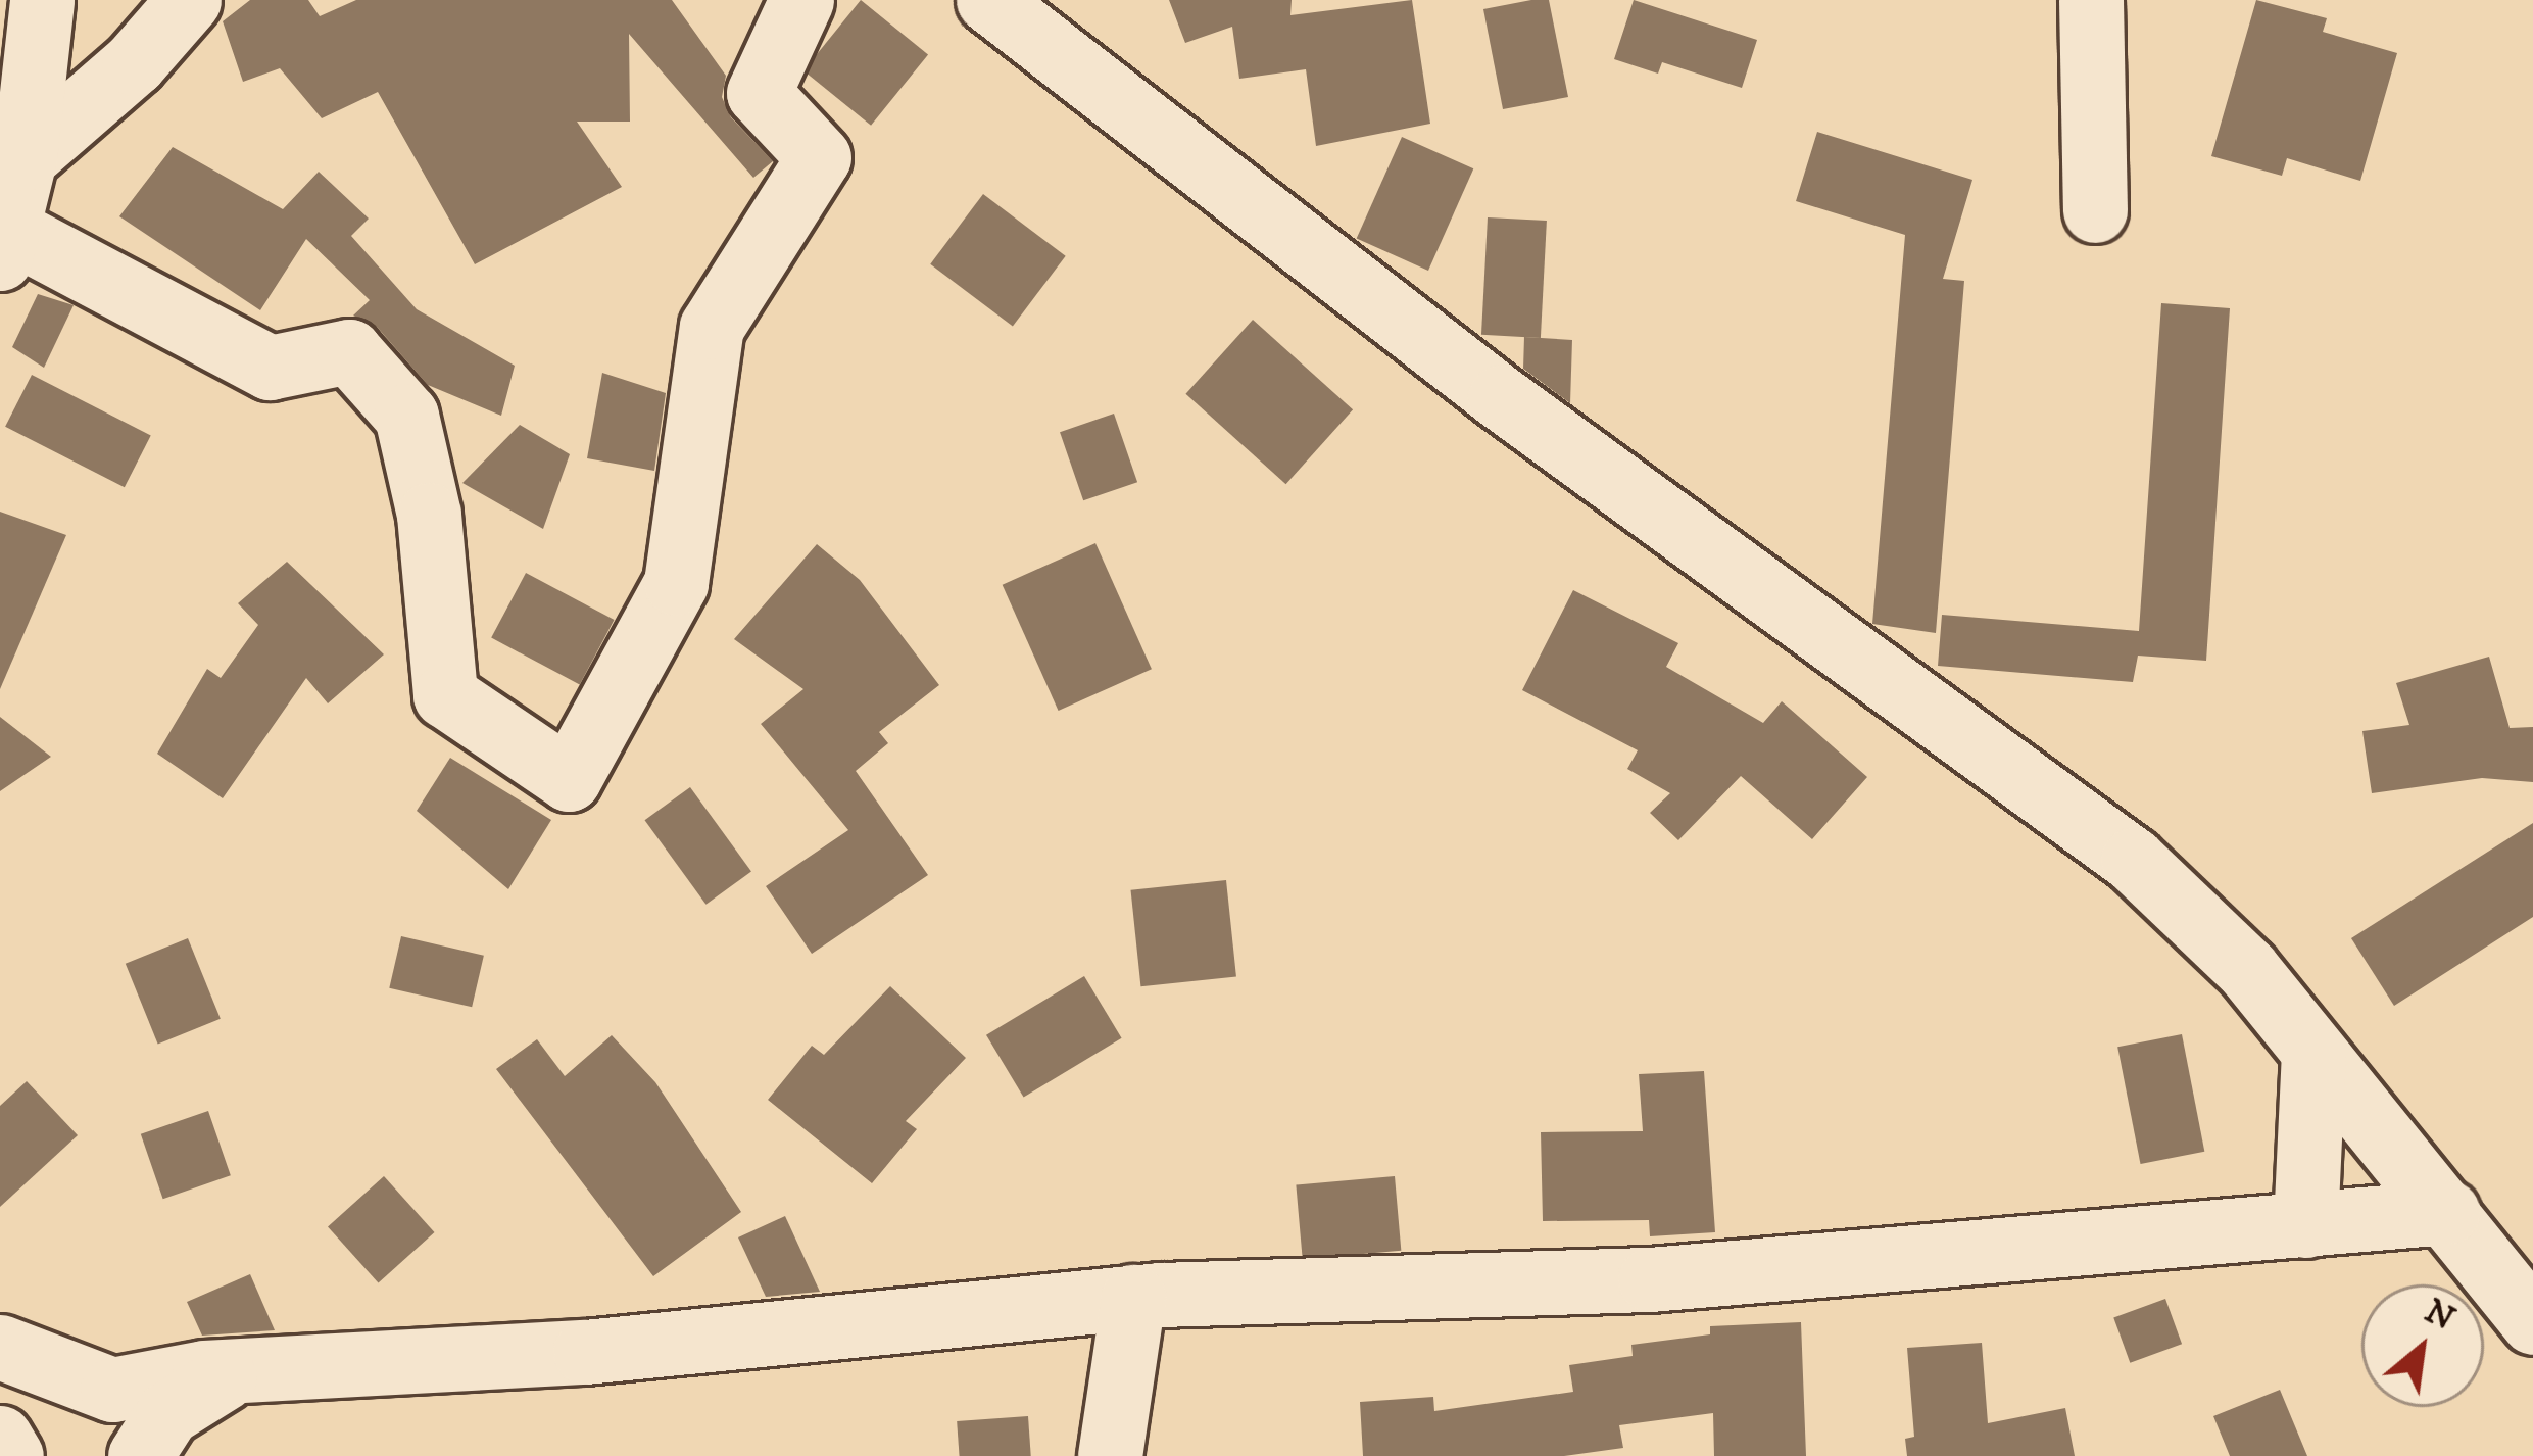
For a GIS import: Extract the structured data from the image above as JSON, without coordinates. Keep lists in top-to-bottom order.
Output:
{
  "north": "top right"
}
